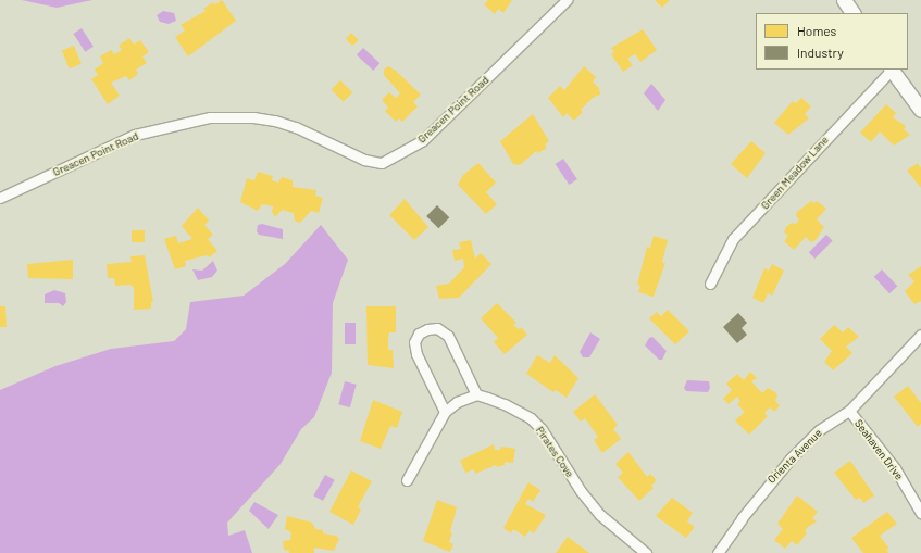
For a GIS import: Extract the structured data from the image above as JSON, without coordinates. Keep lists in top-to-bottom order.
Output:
{
  "streets": {
    "street": [
      "Greacen Point Road",
      "Green Meadow Lane",
      "Seahaven Drive",
      "Pirates Cove",
      "Orienta Avenue"
    ]
  },
  "crossings": [
    ["Seahaven Drive", "Orienta Avenue"]
  ],
  "legend": ["Homes", "Industry"]
}
